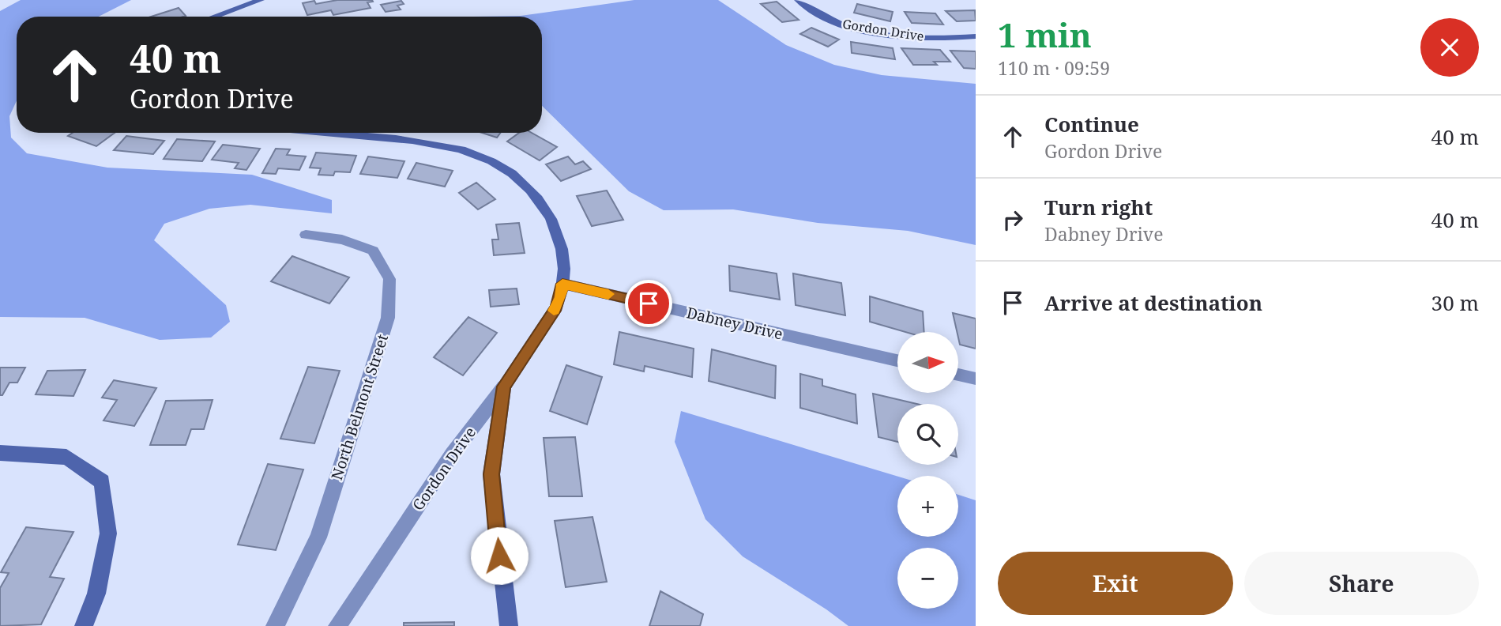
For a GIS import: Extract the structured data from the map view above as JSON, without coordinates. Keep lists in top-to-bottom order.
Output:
{
  "streets": {
    "street": ["Gordon Drive", "Dabney Drive", "North Belmont Street"]
  },
  "crossings": [
    ["Gordon Drive", "Dabney Drive"]
  ],
  "north": "right",
  "page": {
    "heading": ["1 min", "110 m · 09:59"],
    "turn": ["40 m", "Gordon Drive"],
    "list": [
      {
        "name": "Continue",
        "note": "Gordon Drive",
        "value": "40 m"
      },
      {
        "name": "Turn right",
        "note": "Dabney Drive",
        "value": "40 m"
      },
      {
        "name": "Arrive at destination",
        "value": "30 m"
      }
    ],
    "map_buttons": ["+", "−"],
    "buttons": ["Exit", "Share"]
  }
}
